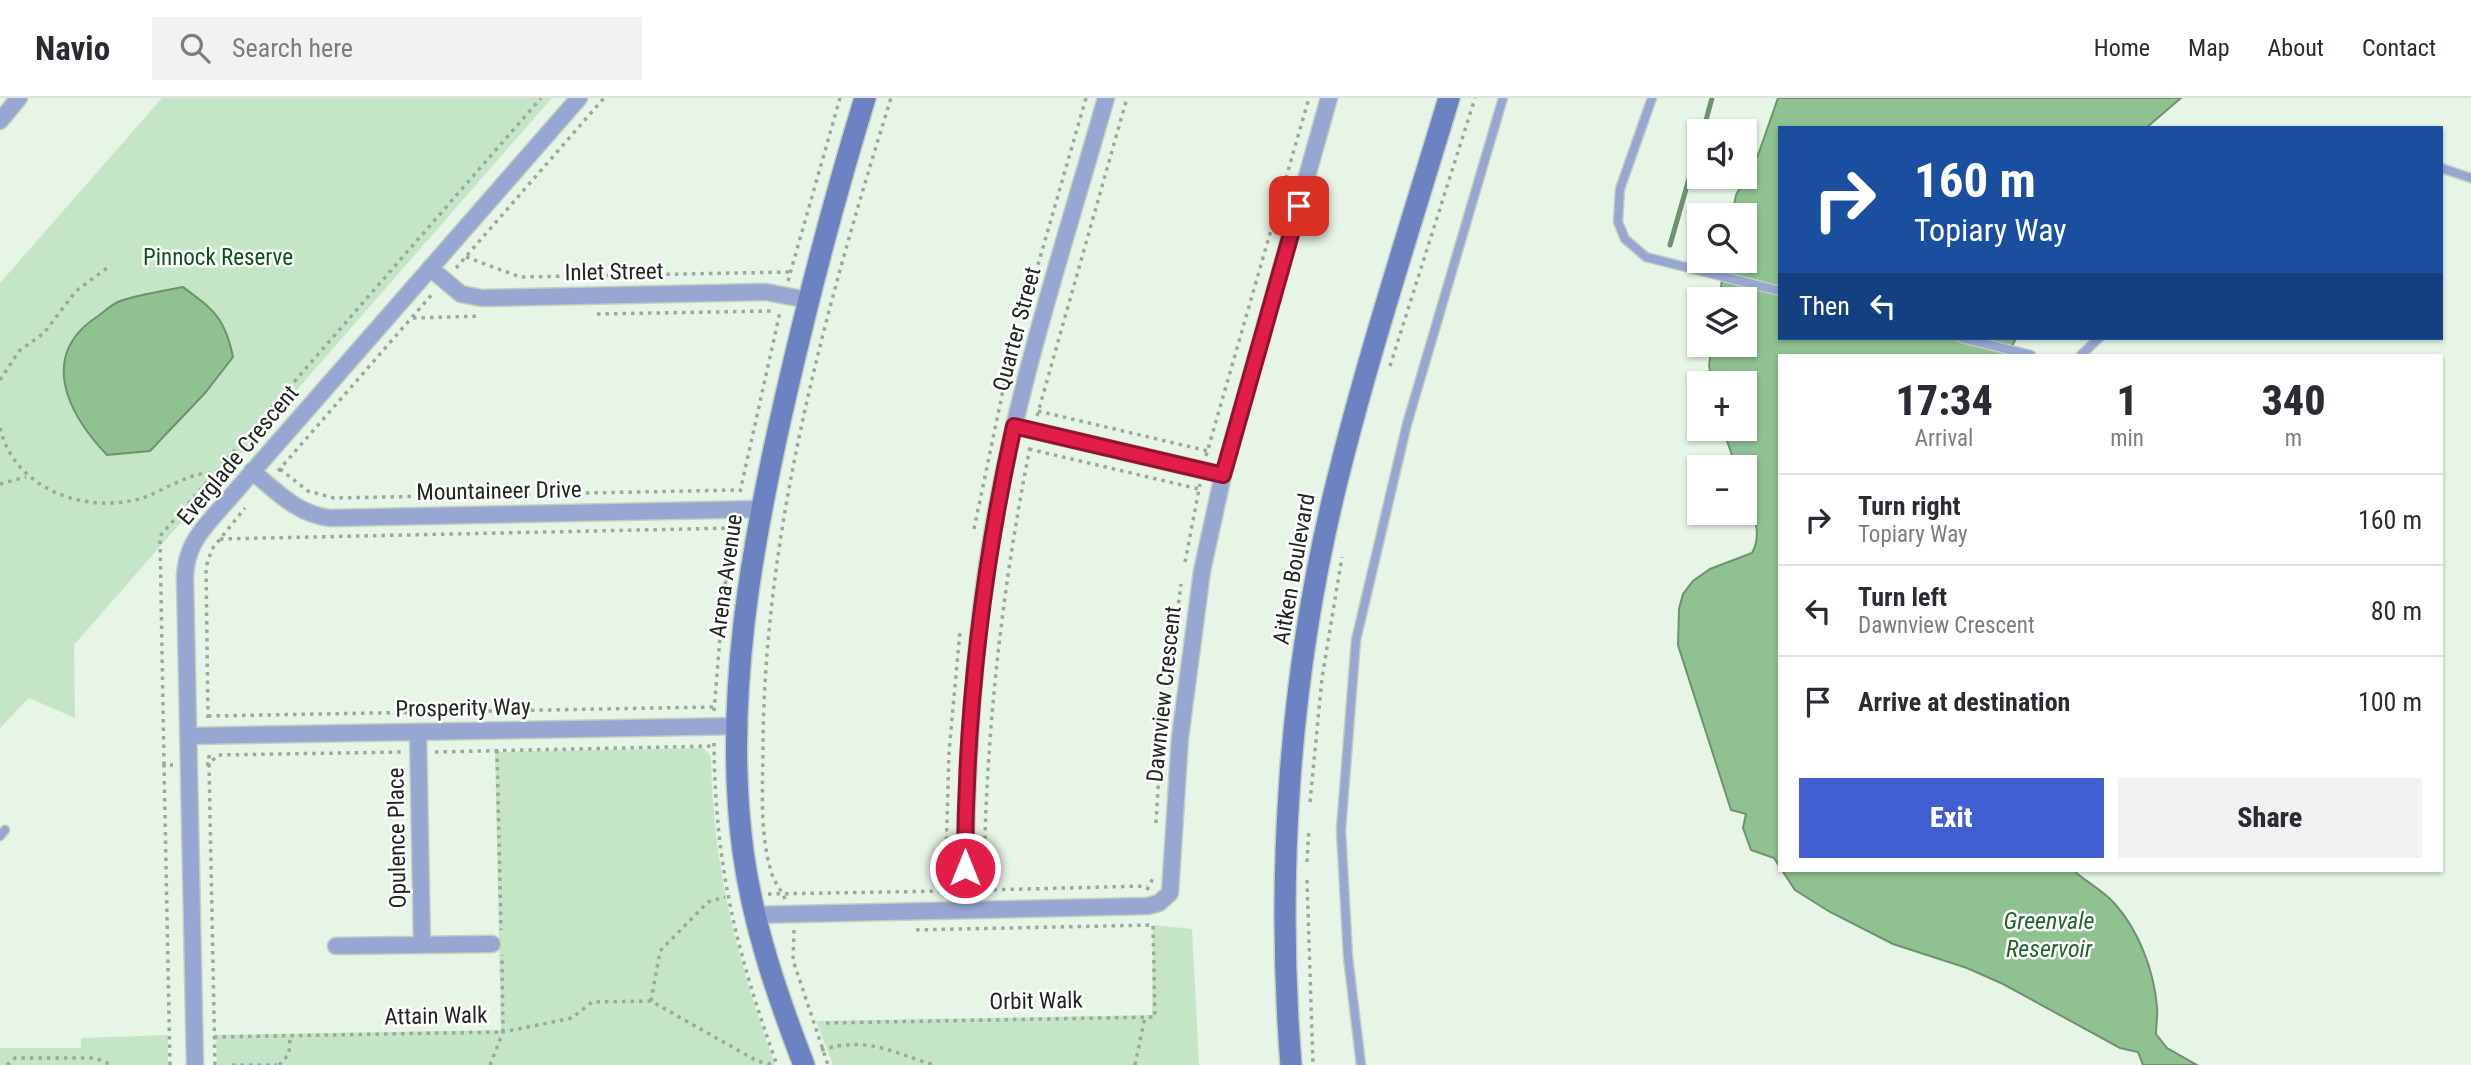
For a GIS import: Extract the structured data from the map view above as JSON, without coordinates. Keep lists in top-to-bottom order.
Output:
{
  "streets": {
    "main road": ["Aitken Boulevard", "Arena Avenue"],
    "street": [
      "Inlet Street",
      "Quarter Street",
      "Everglade Crescent",
      "Mountaineer Drive",
      "Dawnview Crescent",
      "Prosperity Way",
      "Opulence Place"
    ],
    "path": ["Orbit Walk", "Attain Walk"]
  },
  "crossings": [
    ["Inlet Street", "Everglade Crescent"],
    ["Inlet Street", "Arena Avenue"],
    ["Quarter Street", "Dawnview Crescent"],
    ["Everglade Crescent", "Mountaineer Drive"],
    ["Everglade Crescent", "Prosperity Way"],
    ["Mountaineer Drive", "Arena Avenue"],
    ["Arena Avenue", "Dawnview Crescent"],
    ["Arena Avenue", "Prosperity Way"],
    ["Prosperity Way", "Opulence Place"]
  ],
  "water": ["Greenvale Reservoir"],
  "parks": ["Pinnock Reserve"],
  "page": {
    "header": "Navio",
    "search": "Search here",
    "nav": [
      "Home",
      "Map",
      "About",
      "Contact"
    ],
    "map_buttons": ["+", "−"],
    "turn": ["160 m", "Topiary Way"],
    "then": "Then",
    "eta": [
      "17:34",
      "Arrival",
      "1",
      "min",
      "340",
      "m"
    ],
    "list": [
      {
        "name": "Turn right",
        "note": "Topiary Way",
        "value": "160 m"
      },
      {
        "name": "Turn left",
        "note": "Dawnview Crescent",
        "value": "80 m"
      },
      {
        "name": "Arrive at destination",
        "value": "100 m"
      }
    ],
    "buttons": ["Exit", "Share"]
  }
}
